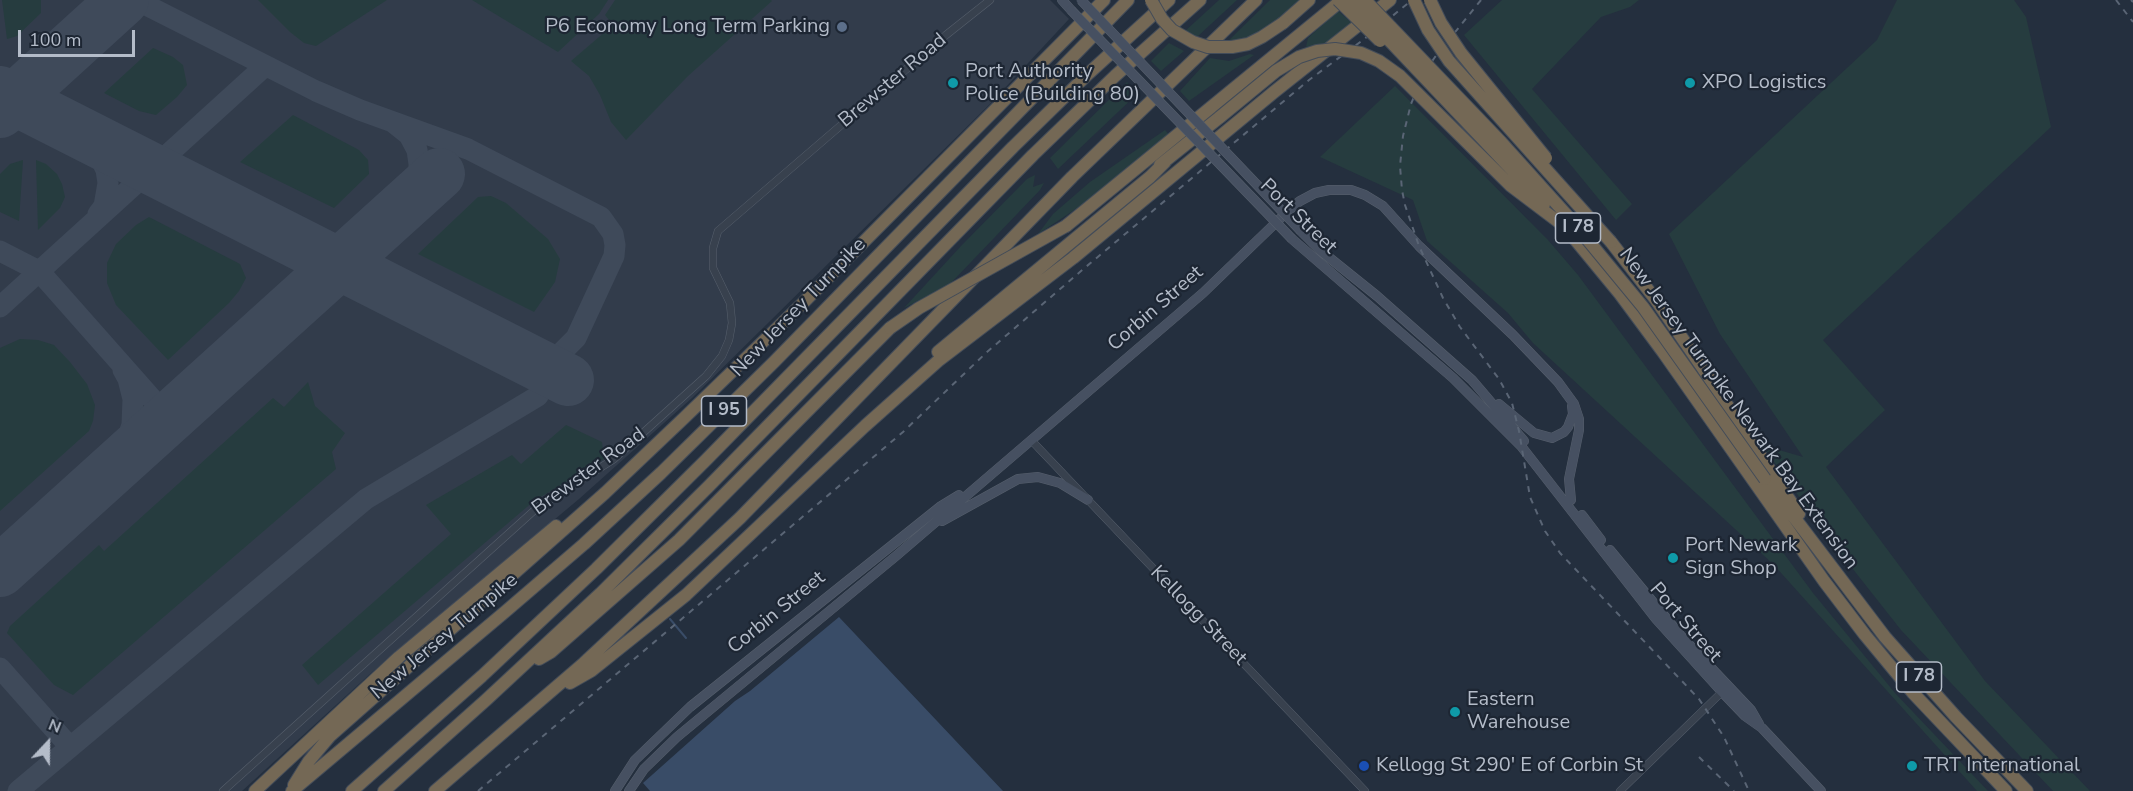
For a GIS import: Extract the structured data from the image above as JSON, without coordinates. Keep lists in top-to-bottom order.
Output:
{
  "streets": {
    "highway": [
      "I 78",
      "New Jersey Turnpike",
      "New Jersey Turnpike Newark Bay Extension",
      "I 95"
    ],
    "main road": ["Port Street", "Corbin Street"],
    "street": ["Brewster Road", "Kellogg Street"]
  },
  "crossings": [
    ["Corbin Street", "Kellogg Street"]
  ],
  "places": [
    "P6 Economy Long Term Parking",
    "Port Authority Police (Building 80)",
    "XPO Logistics",
    "Port Newark Sign Shop",
    "Eastern Warehouse",
    "Kellogg St 290' E of Corbin St",
    "TRT International"
  ],
  "scale_bar": "100 m",
  "north": "top"
}
